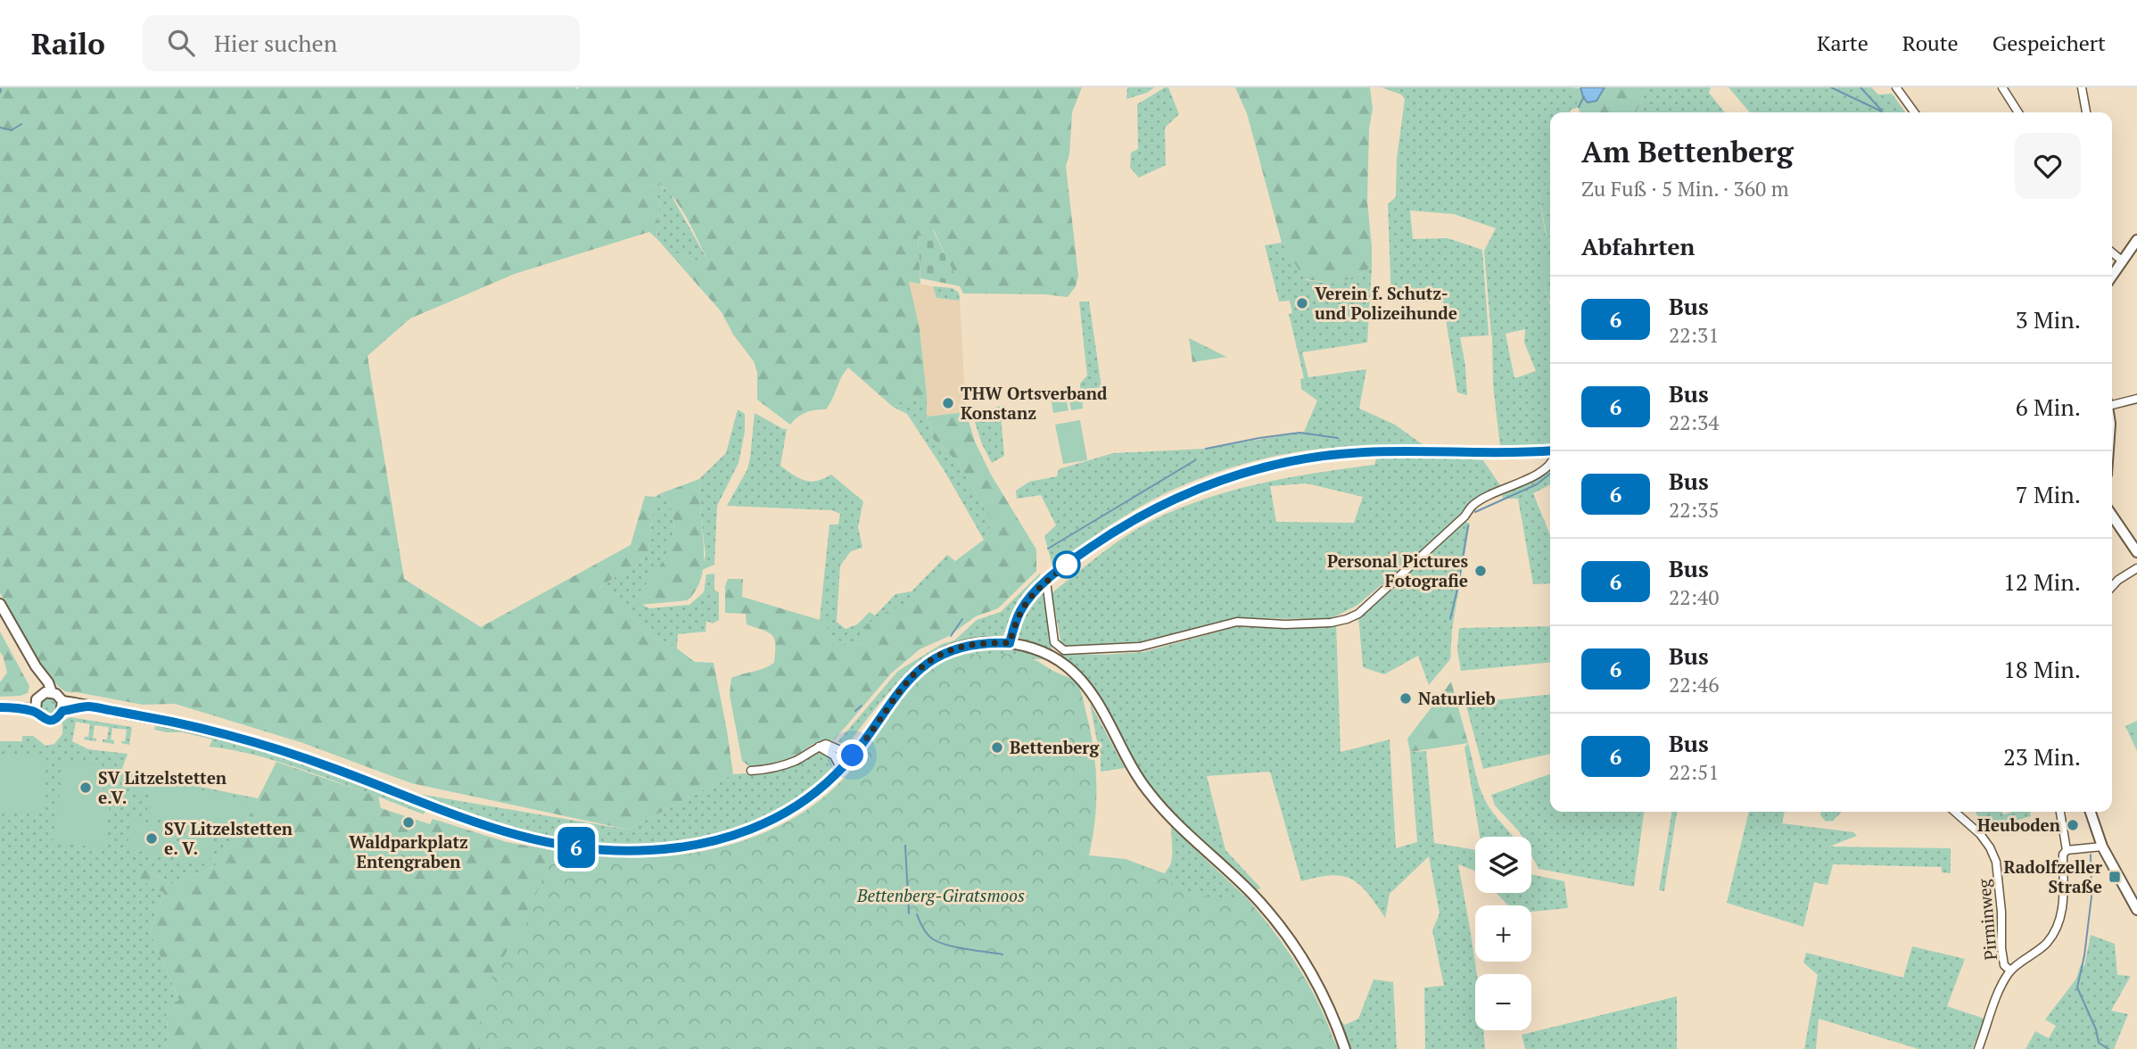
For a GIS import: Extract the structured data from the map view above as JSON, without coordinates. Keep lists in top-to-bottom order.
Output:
{
  "streets": {
    "street": ["Pirminweg"]
  },
  "parks": ["Bettenberg-Giratsmoos"],
  "places": {
    "other": [
      "Verein f. Schutz- und Polizeihunde",
      "THW Ortsverband Konstanz",
      "Personal Pictures Fotografie",
      "Naturlieb",
      "Bettenberg",
      "SV Litzelstetten e.V.",
      "Waldparkplatz Entengraben",
      "Heuboden",
      "SV Litzelstetten e. V."
    ],
    "transit": ["Radolfzeller Straße"]
  },
  "lines": ["bus line 6"],
  "page": {
    "header": "Railo",
    "search": "Hier suchen",
    "nav": ["Karte", "Route", "Gespeichert"],
    "on_map": "6",
    "heading": [
      ["Am Bettenberg", "Zu Fuß · 5 Min. · 360 m"],
      "Abfahrten"
    ],
    "list": [
      {
        "mark": "6",
        "name": "Bus",
        "note": "22:31",
        "value": "3 Min."
      },
      {
        "mark": "6",
        "name": "Bus",
        "note": "22:34",
        "value": "6 Min."
      },
      {
        "mark": "6",
        "name": "Bus",
        "note": "22:35",
        "value": "7 Min."
      },
      {
        "mark": "6",
        "name": "Bus",
        "note": "22:40",
        "value": "12 Min."
      },
      {
        "mark": "6",
        "name": "Bus",
        "note": "22:46",
        "value": "18 Min."
      },
      {
        "mark": "6",
        "name": "Bus",
        "note": "22:51",
        "value": "23 Min."
      }
    ],
    "map_buttons": ["+", "−"]
  }
}
